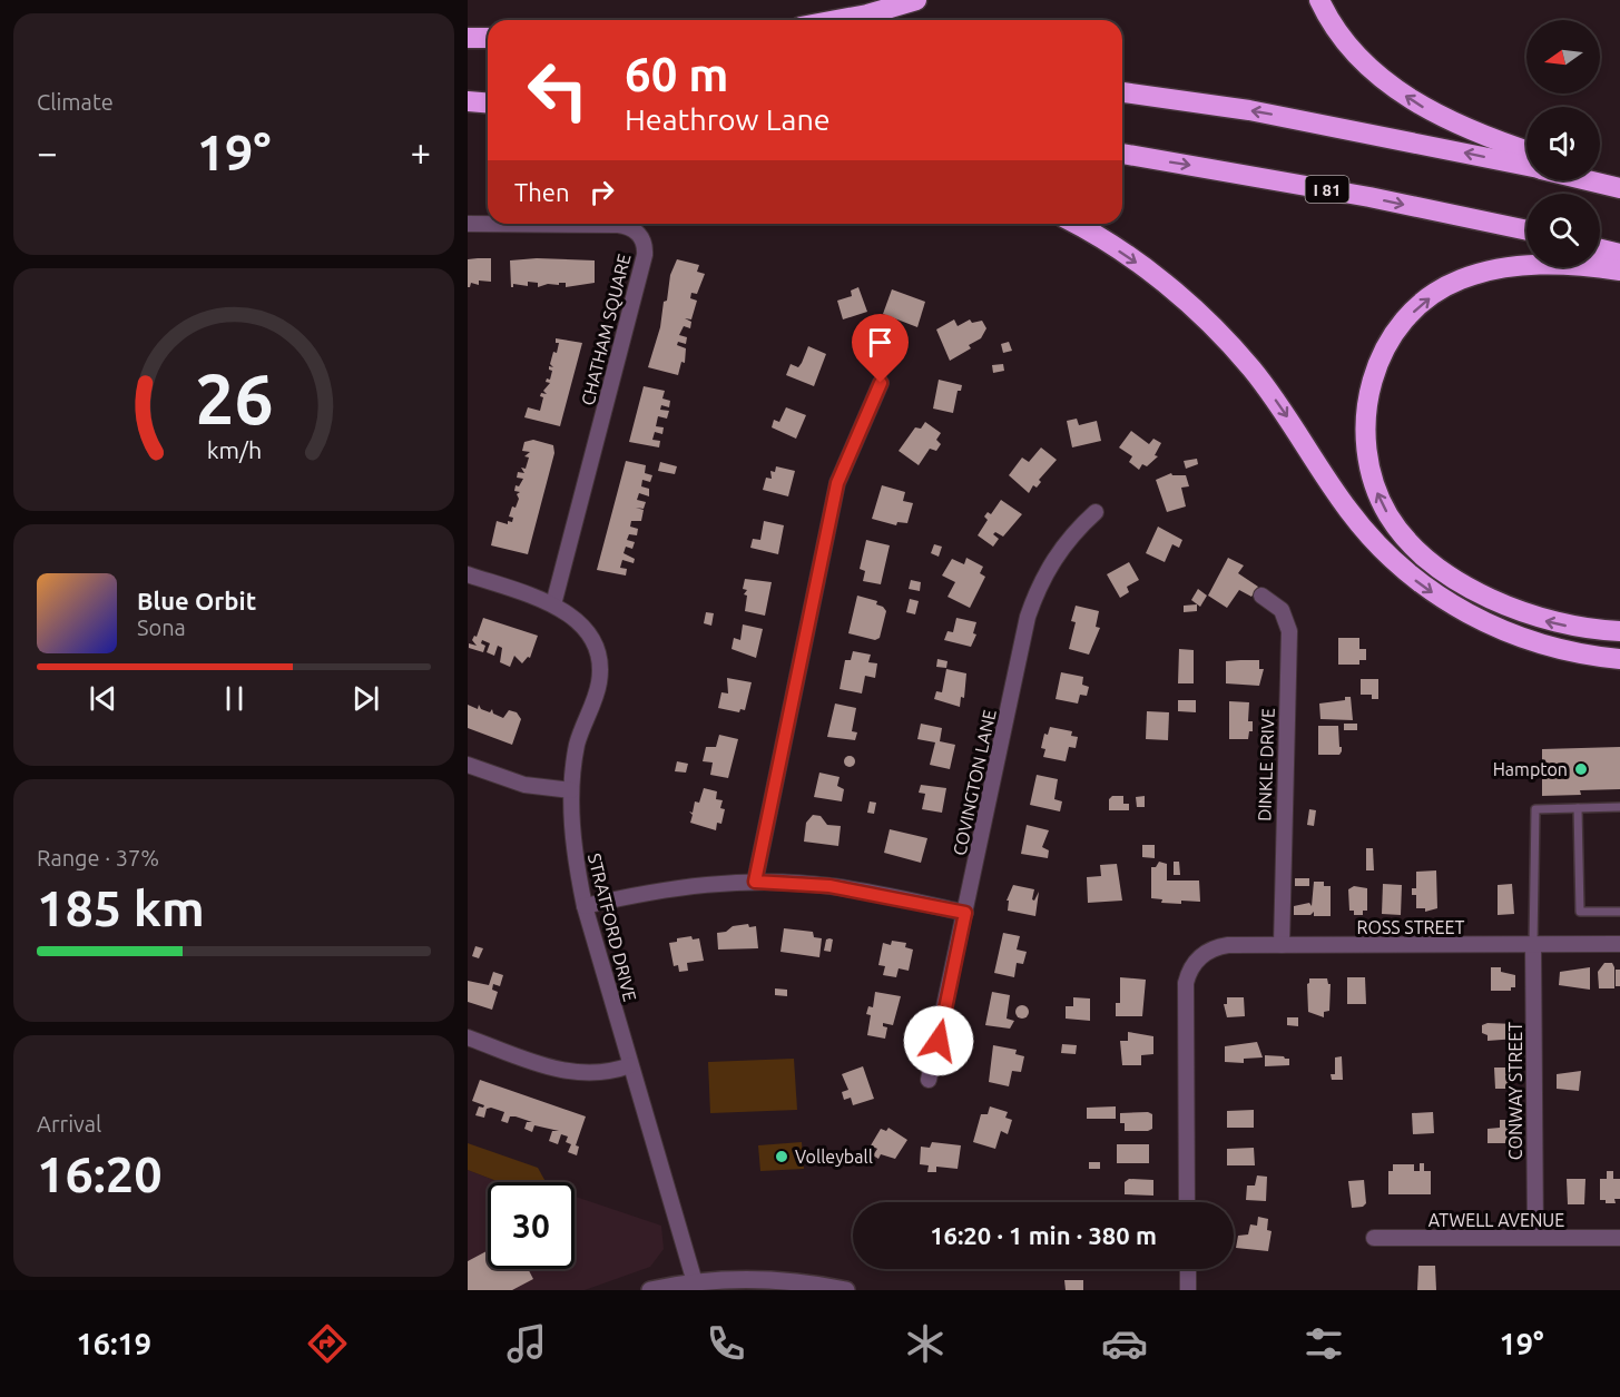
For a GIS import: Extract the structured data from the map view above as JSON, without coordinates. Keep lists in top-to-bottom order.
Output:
{
  "streets": {
    "highway": ["I 81"],
    "street": [
      "CHATHAM SQUARE",
      "DINKLE DRIVE",
      "COVINGTON LANE",
      "STRATFORD DRIVE",
      "ROSS STREET",
      "CONWAY STREET",
      "ATWELL AVENUE"
    ]
  },
  "crossings": [
    ["CHATHAM SQUARE", "STRATFORD DRIVE"],
    ["DINKLE DRIVE", "ROSS STREET"],
    ["ROSS STREET", "CONWAY STREET"],
    ["CONWAY STREET", "ATWELL AVENUE"]
  ],
  "places": ["Hampton", "Volleyball"],
  "north": "left",
  "page": {
    "tile": [
      "Climate",
      ["Range · 37%", "185 km"],
      ["Arrival", "16:20"]
    ],
    "turn": ["60 m", "Heathrow Lane"],
    "heat": ["−", "19°", "+"],
    "then": "Then",
    "song": ["Blue Orbit", "Sona"],
    "limit": "30",
    "trip": "16:20 · 1 min · 380 m",
    "tabs": ["16:19", "19°"],
    "gauge": ["26", "km/h"]
  }
}
